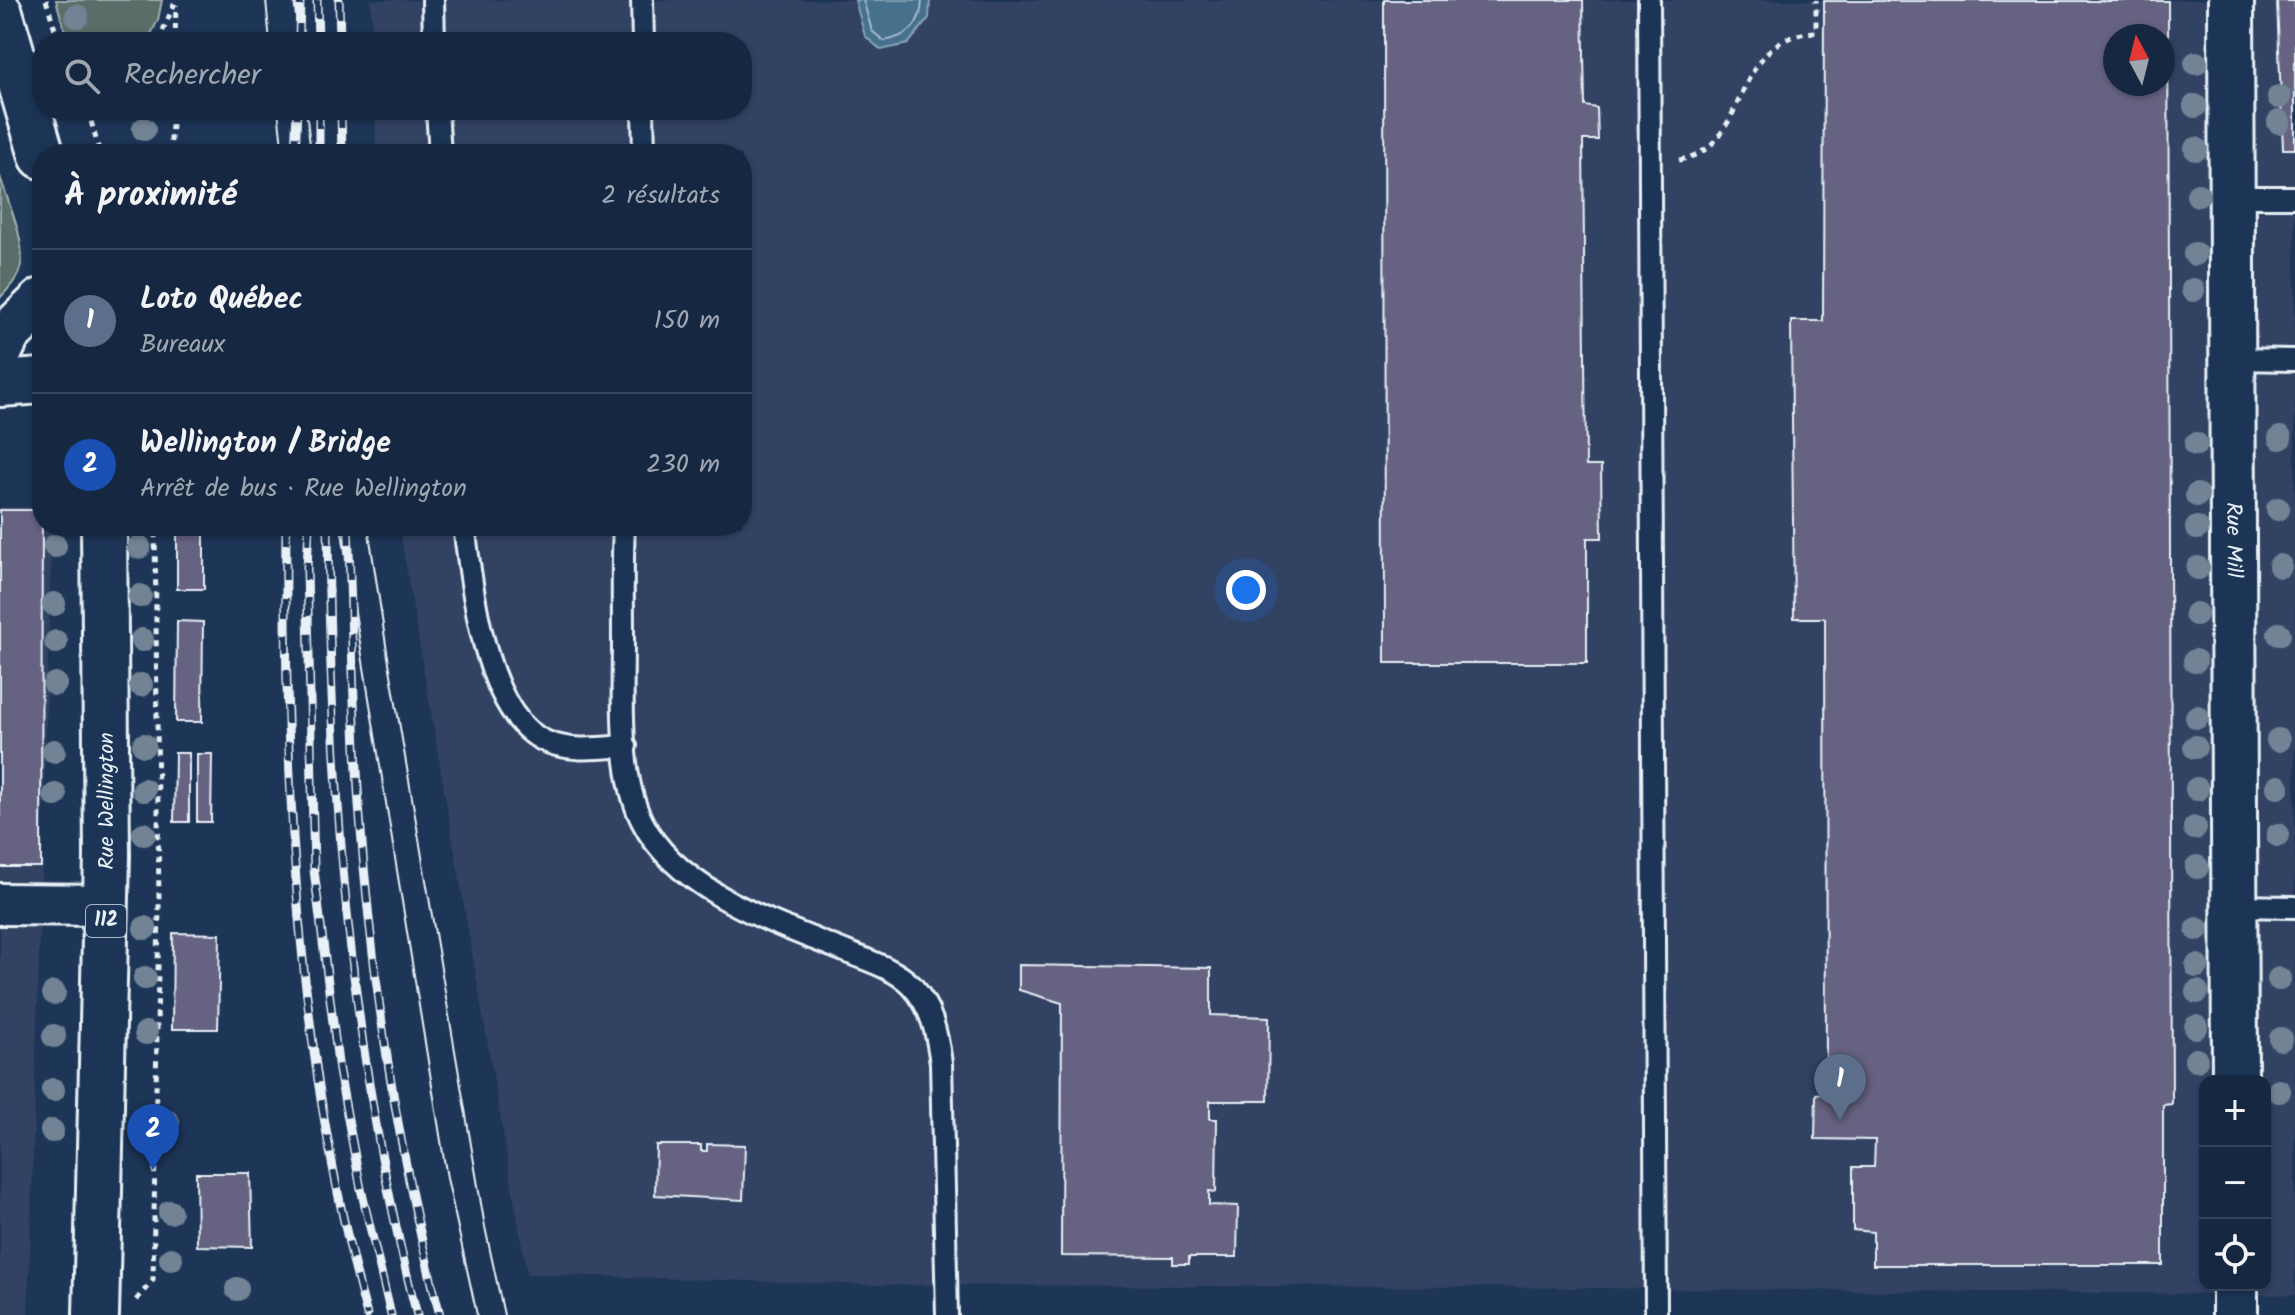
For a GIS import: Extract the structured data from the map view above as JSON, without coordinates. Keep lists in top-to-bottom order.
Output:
{
  "streets": {
    "street": ["Rue Mill", "Rue Wellington", "112"]
  },
  "north": "top",
  "page": {
    "search": "Rechercher",
    "heading": ["À proximité", "2 résultats"],
    "list": [
      {
        "mark": "1",
        "name": "Loto Québec",
        "note": "Bureaux",
        "value": "150 m"
      },
      {
        "mark": "2",
        "name": "Wellington / Bridge",
        "note": "Arrêt de bus · Rue Wellington",
        "value": "230 m"
      }
    ],
    "pins": ["1", "2"],
    "map_buttons": ["+", "−"]
  }
}
